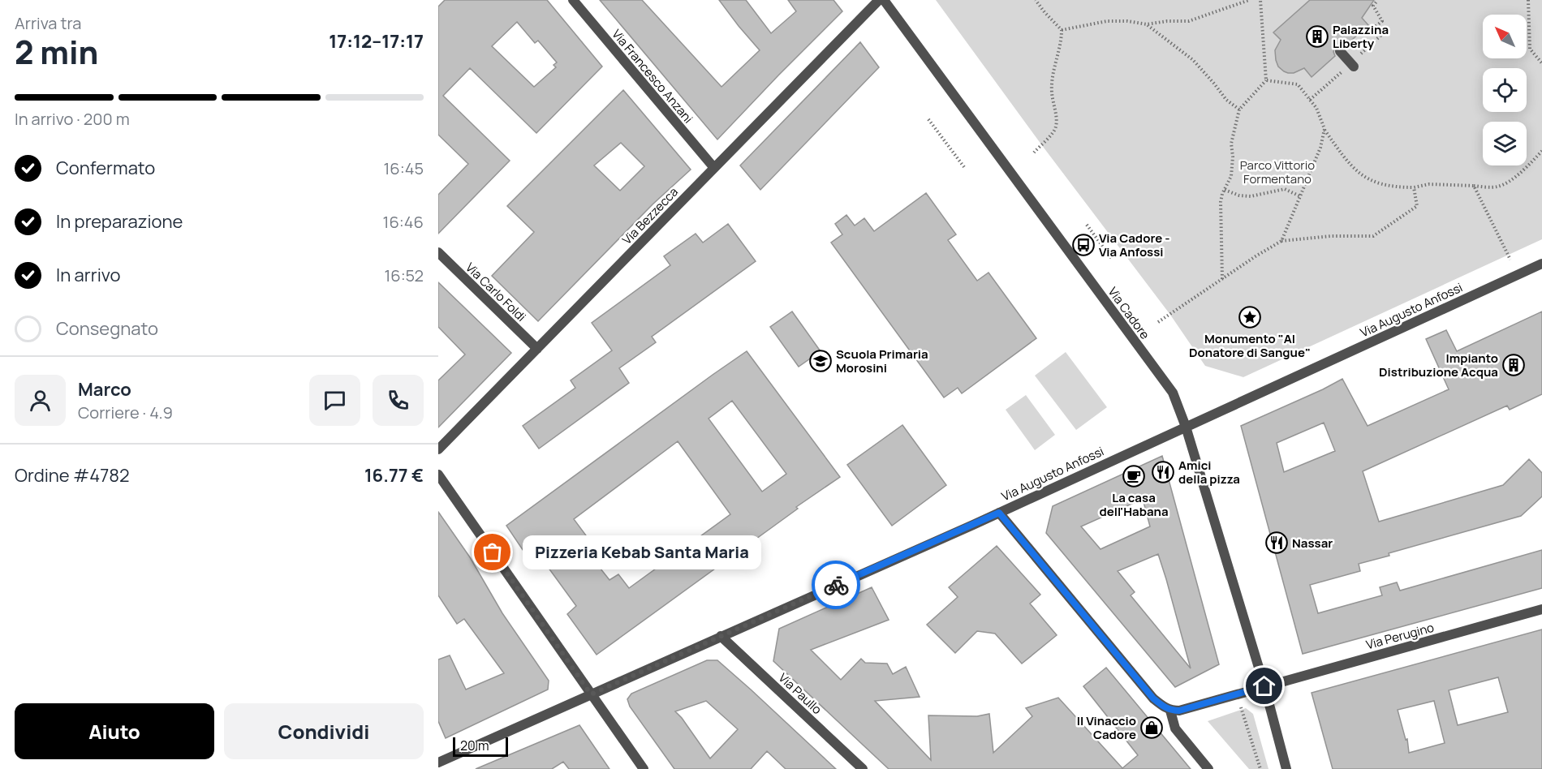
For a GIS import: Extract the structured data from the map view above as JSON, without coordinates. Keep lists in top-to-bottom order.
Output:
{
  "streets": {
    "street": [
      "Via Francesco Anzani",
      "Via Bezzecca",
      "Via Carlo Foldi",
      "Via Augusto Anfossi",
      "Via Cadore",
      "Via Perugino",
      "Via Paullo"
    ]
  },
  "crossings": [
    ["Via Francesco Anzani", "Via Bezzecca"],
    ["Via Bezzecca", "Via Carlo Foldi"],
    ["Via Augusto Anfossi", "Via Cadore"],
    ["Via Augusto Anfossi", "Via Paullo"],
    ["Via Cadore", "Via Perugino"]
  ],
  "parks": ["Parco Vittorio Formentano"],
  "places": {
    "building": ["Palazzina Liberty", "Impianto Distribuzione Acqua"],
    "bus stop": ["Via Cadore - Via Anfossi"],
    "place": ["Monumento \"Al Donatore di Sangue\""],
    "school or university": ["Scuola Primaria Morosini"],
    "restaurant": ["Amici della pizza", "Nassar"],
    "cafe": ["La casa dell'Habana"],
    "other": ["Pizzeria Kebab Santa Maria"],
    "shop": ["Il Vinaccio Cadore"]
  },
  "scale_bar": "20 m",
  "north": "top left",
  "page": {
    "heading": ["2 min", "Arriva tra", "17:12–17:17"],
    "panel": [
      "Marco",
      "Corriere · 4.9",
      "Ordine #4782",
      "16.77 €"
    ],
    "bar": "In arrivo · 200 m",
    "list": [
      ["Confermato", "16:45"],
      ["In preparazione", "16:46"],
      ["In arrivo", "16:52"],
      "Consegnato"
    ],
    "bubble": "Pizzeria Kebab Santa Maria",
    "buttons": ["Aiuto", "Condividi"],
    "scale": "20 m"
  }
}
